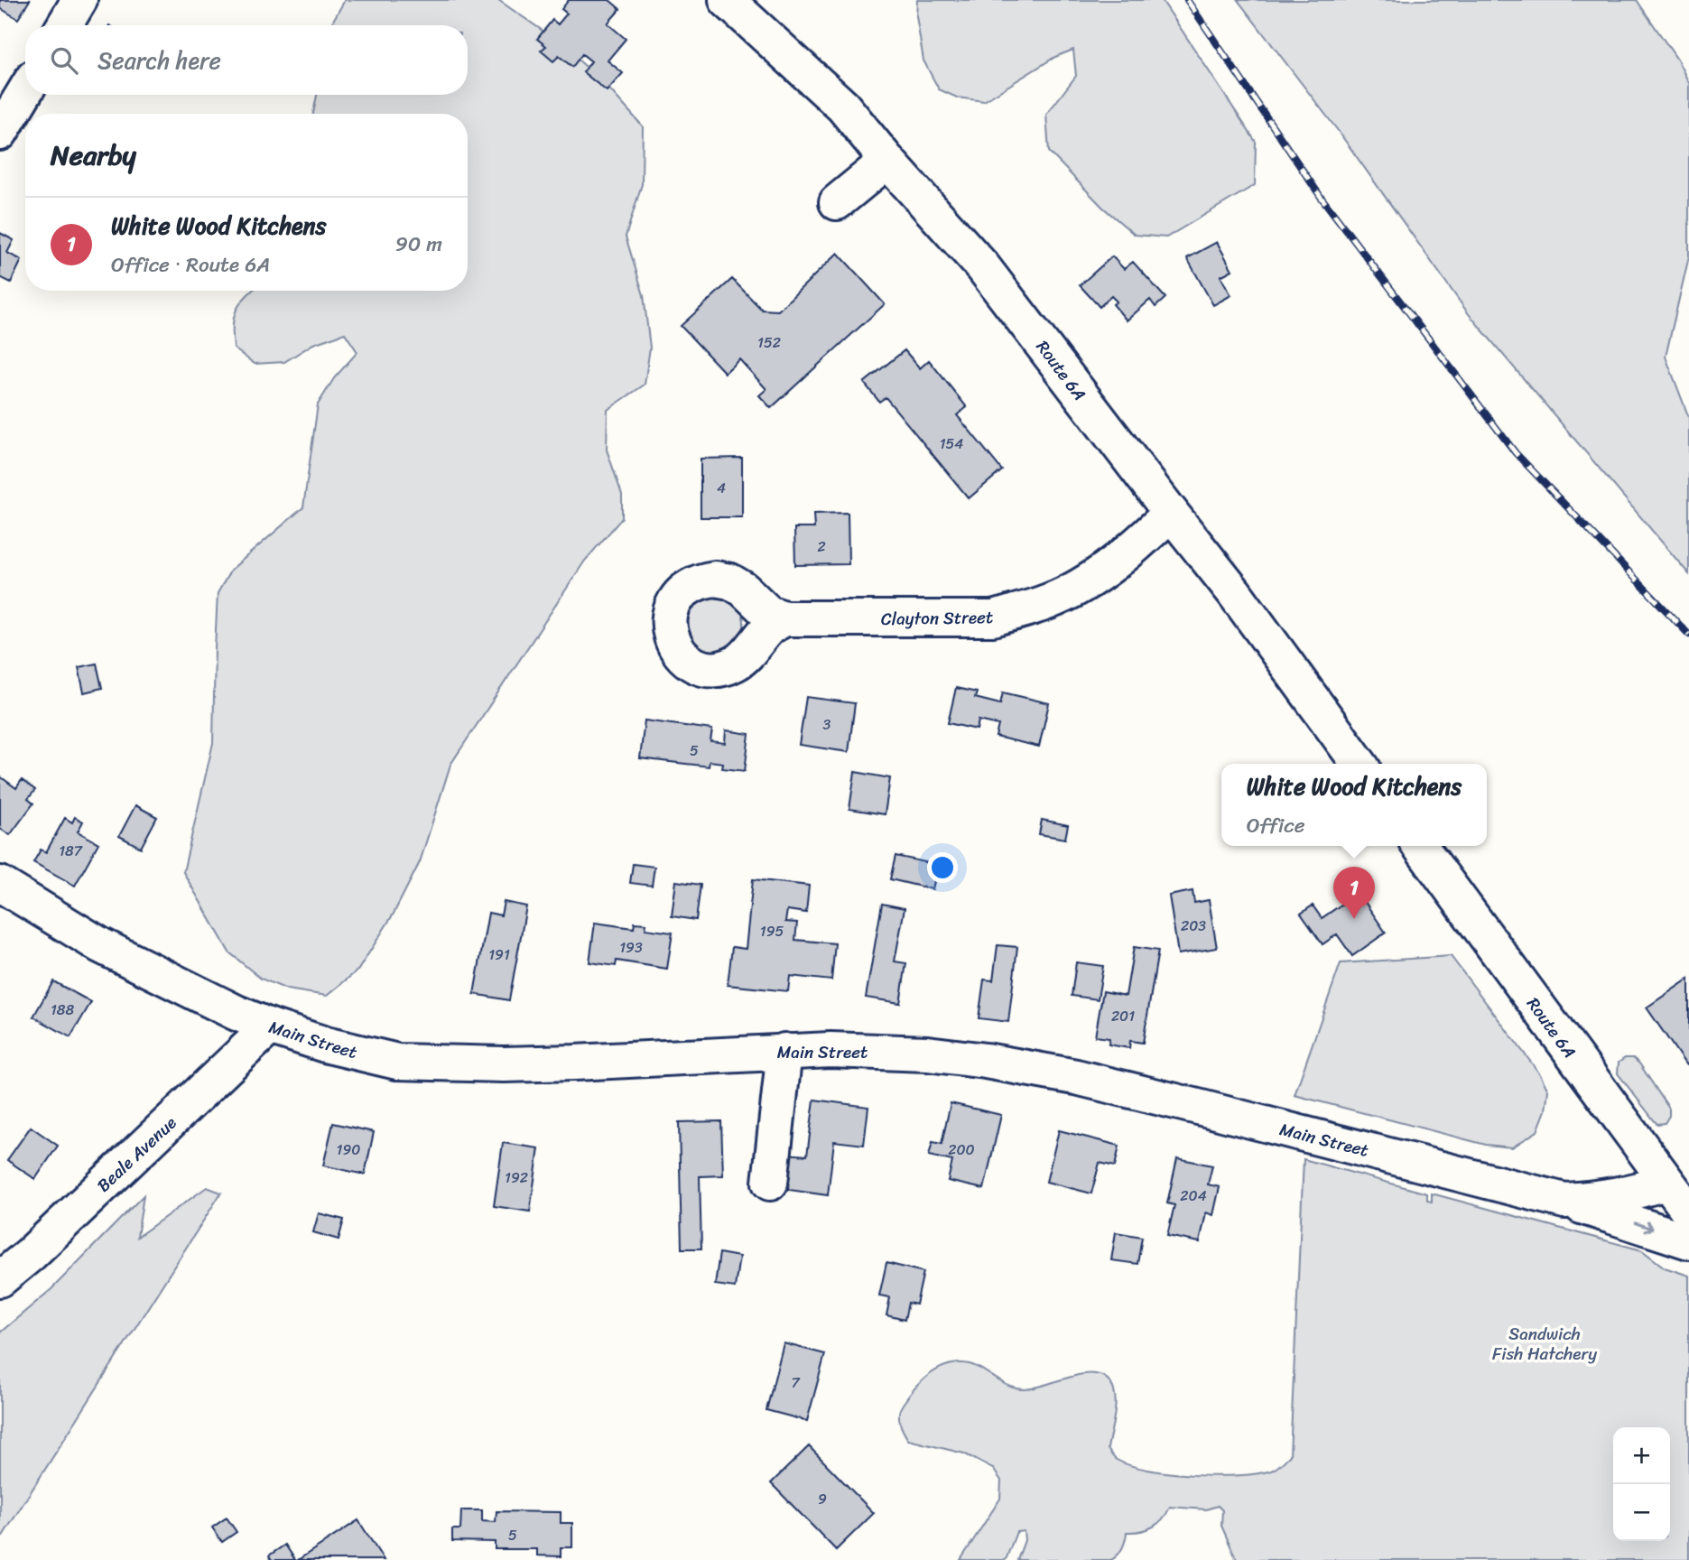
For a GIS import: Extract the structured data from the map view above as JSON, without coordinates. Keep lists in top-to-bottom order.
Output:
{
  "streets": {
    "main road": [
      "Route 6A",
      "Clayton Street",
      "Main Street",
      "Beale Avenue"
    ]
  },
  "crossings": [
    ["Route 6A", "Clayton Street"],
    ["Route 6A", "Main Street"],
    ["Main Street", "Beale Avenue"]
  ],
  "parks": ["Sandwich Fish Hatchery"],
  "house_numbers": [
    "152",
    "154",
    "4",
    "2",
    "3",
    "5",
    "187",
    "203",
    "195",
    "193",
    "191",
    "188",
    "201",
    "190",
    "200",
    "192",
    "204",
    "7",
    "9",
    "5"
  ],
  "page": {
    "search": "Search here",
    "heading": "Nearby",
    "list": [
      {
        "mark": "1",
        "name": "White Wood Kitchens",
        "note": "Office · Route 6A",
        "value": "90 m"
      }
    ],
    "popup": ["White Wood Kitchens", "Office"],
    "pins": "1",
    "map_buttons": ["+", "−"]
  }
}
